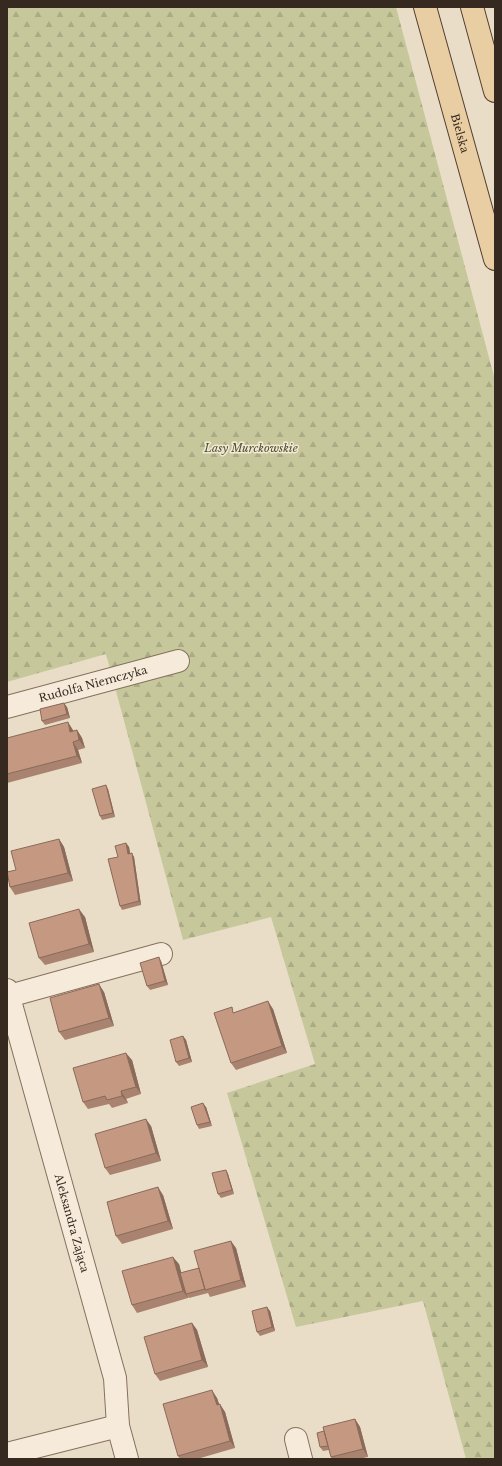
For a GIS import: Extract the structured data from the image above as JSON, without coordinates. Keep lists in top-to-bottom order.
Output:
{
  "streets": {
    "main road": ["Bielska"],
    "street": ["Rudolfa Niemczyka", "Aleksandra Zająca"]
  },
  "parks": ["Lasy Murckowskie"]
}
